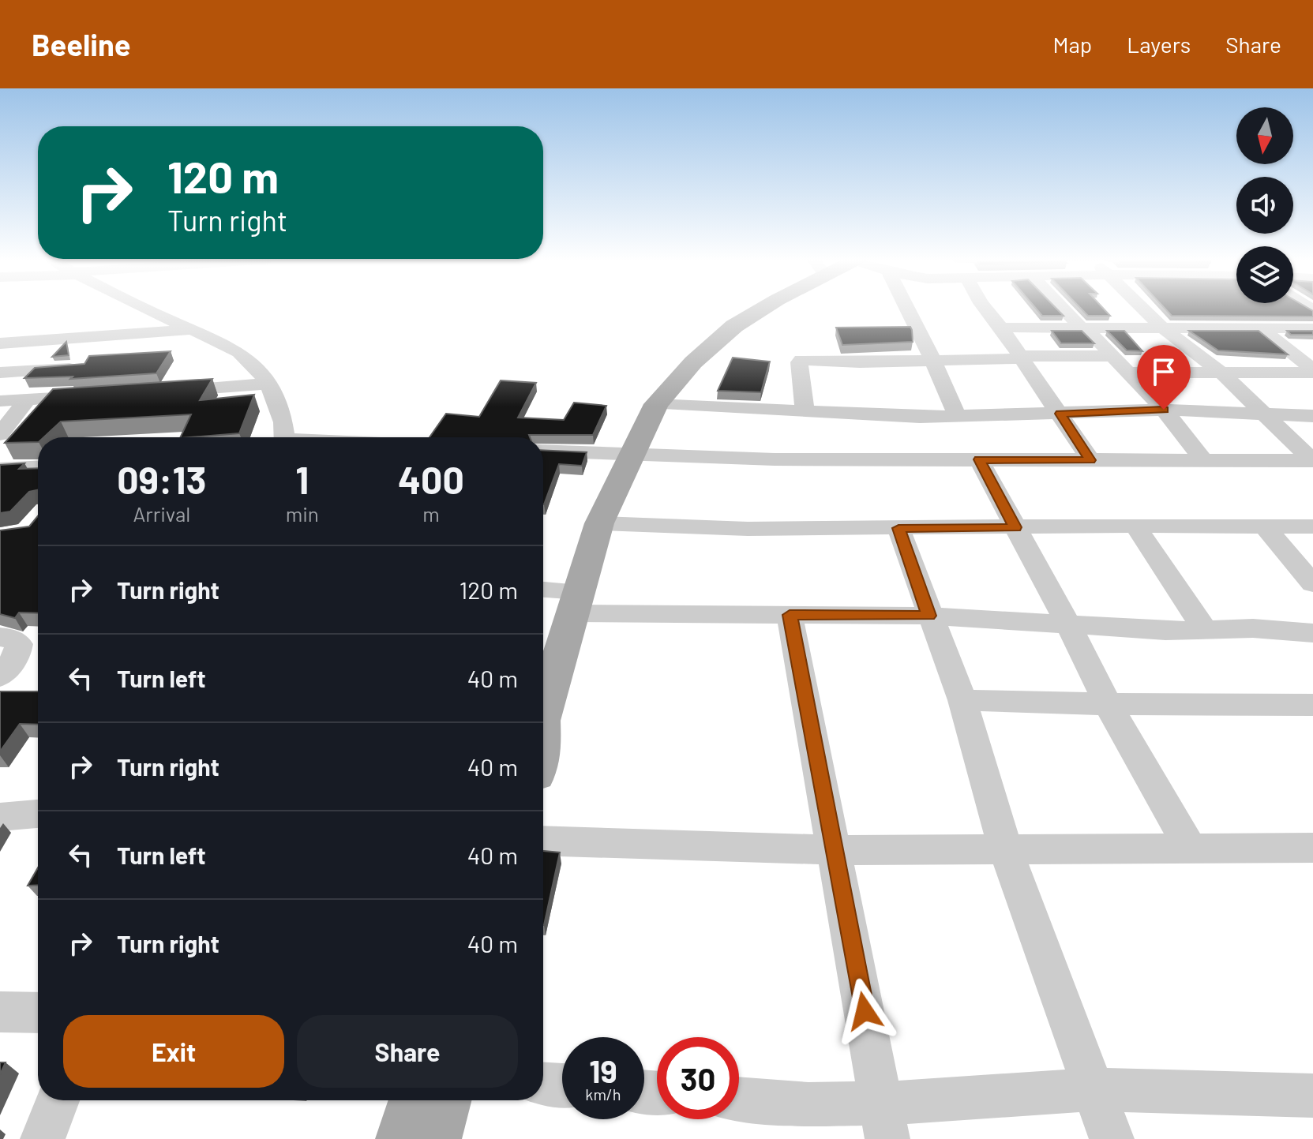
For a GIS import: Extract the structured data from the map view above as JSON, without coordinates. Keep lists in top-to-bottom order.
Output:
{
  "north": "bottom",
  "page": {
    "header": "Beeline",
    "nav": ["Map", "Layers", "Share"],
    "turn": ["120 m", "Turn right"],
    "eta": [
      "09:13",
      "Arrival",
      "1",
      "min",
      "400",
      "m"
    ],
    "list": [
      {
        "name": "Turn right",
        "value": "120 m"
      },
      {
        "name": "Turn left",
        "value": "40 m"
      },
      {
        "name": "Turn right",
        "value": "40 m"
      },
      {
        "name": "Turn left",
        "value": "40 m"
      },
      {
        "name": "Turn right",
        "value": "40 m"
      }
    ],
    "buttons": ["Exit", "Share"],
    "speed": "19 km/h",
    "limit": "30"
  }
}
